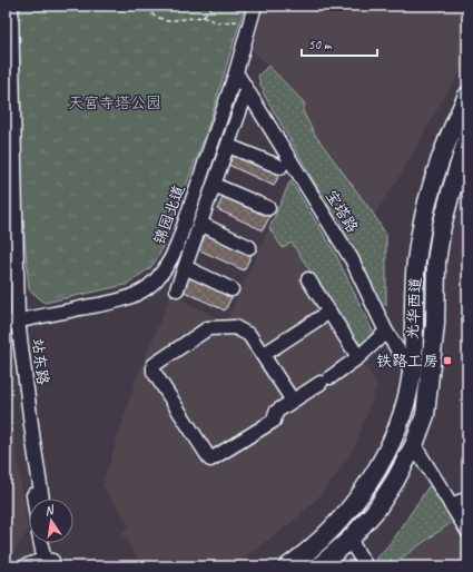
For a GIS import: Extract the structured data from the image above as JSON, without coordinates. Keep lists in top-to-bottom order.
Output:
{
  "streets": {
    "main road": ["光华西道"],
    "street": ["宝塔路", "锦园北道", "站东路"]
  },
  "crossings": [
    ["宝塔路", "锦园北道"],
    ["宝塔路", "光华西道"],
    ["锦园北道", "站东路"]
  ],
  "parks": ["天宫寺塔公园"],
  "places": {
    "transit": ["铁路工房"]
  },
  "scale_bar": "50 m",
  "north": "top"
}
